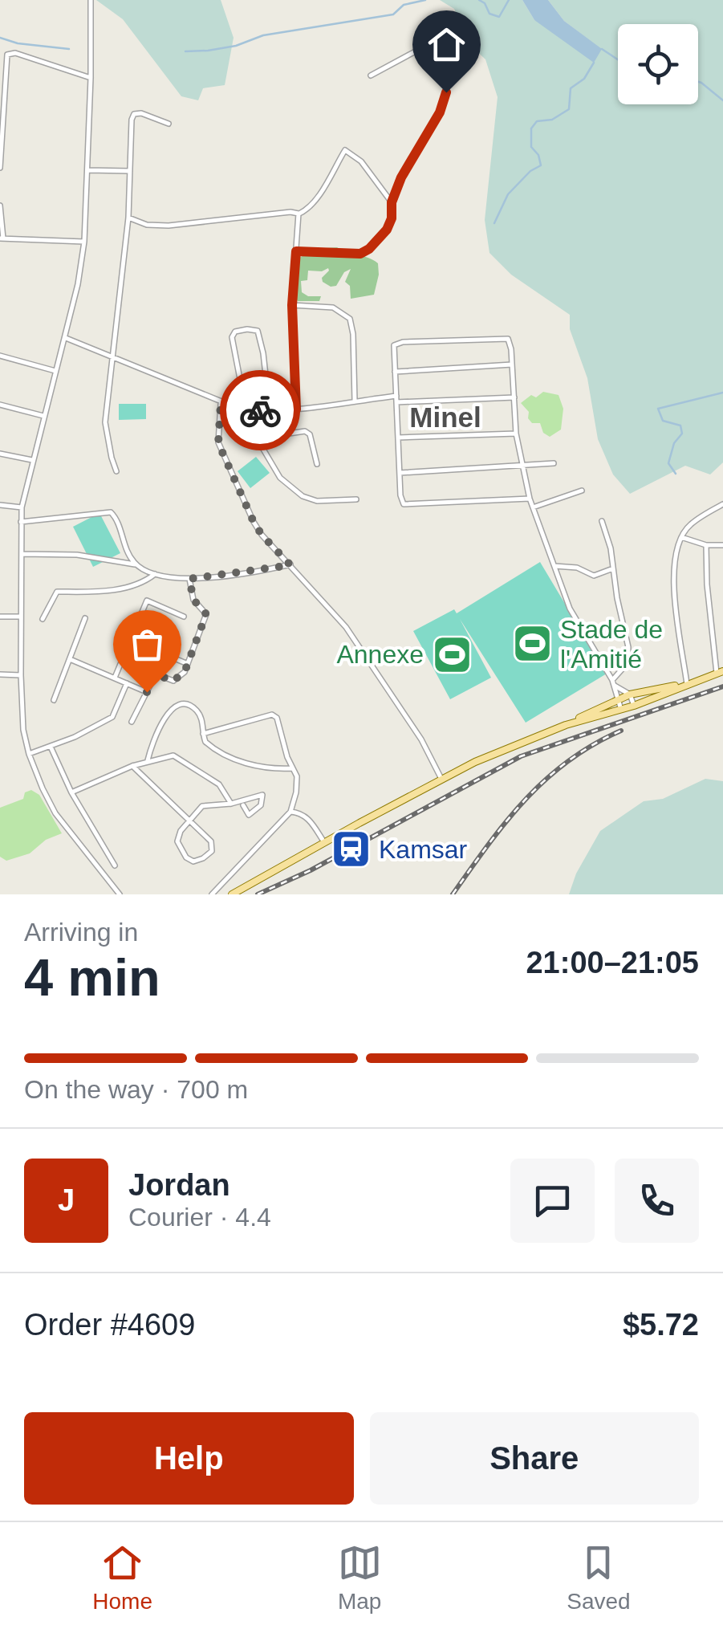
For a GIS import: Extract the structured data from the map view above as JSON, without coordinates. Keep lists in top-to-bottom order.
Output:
{
  "districts": ["Minel"],
  "places": {
    "sports": ["Stade de l'Amitié", "Annexe"],
    "station": ["Kamsar"]
  },
  "page": {
    "heading": ["4 min", "Arriving in", "21:00–21:05"],
    "panel": [
      "Jordan",
      "Courier · 4.4",
      "Order #4609",
      "$5.72"
    ],
    "bar": "On the way · 700 m",
    "round": "J",
    "buttons": ["Help", "Share"],
    "tabs": ["Home", "Map", "Saved"]
  }
}
